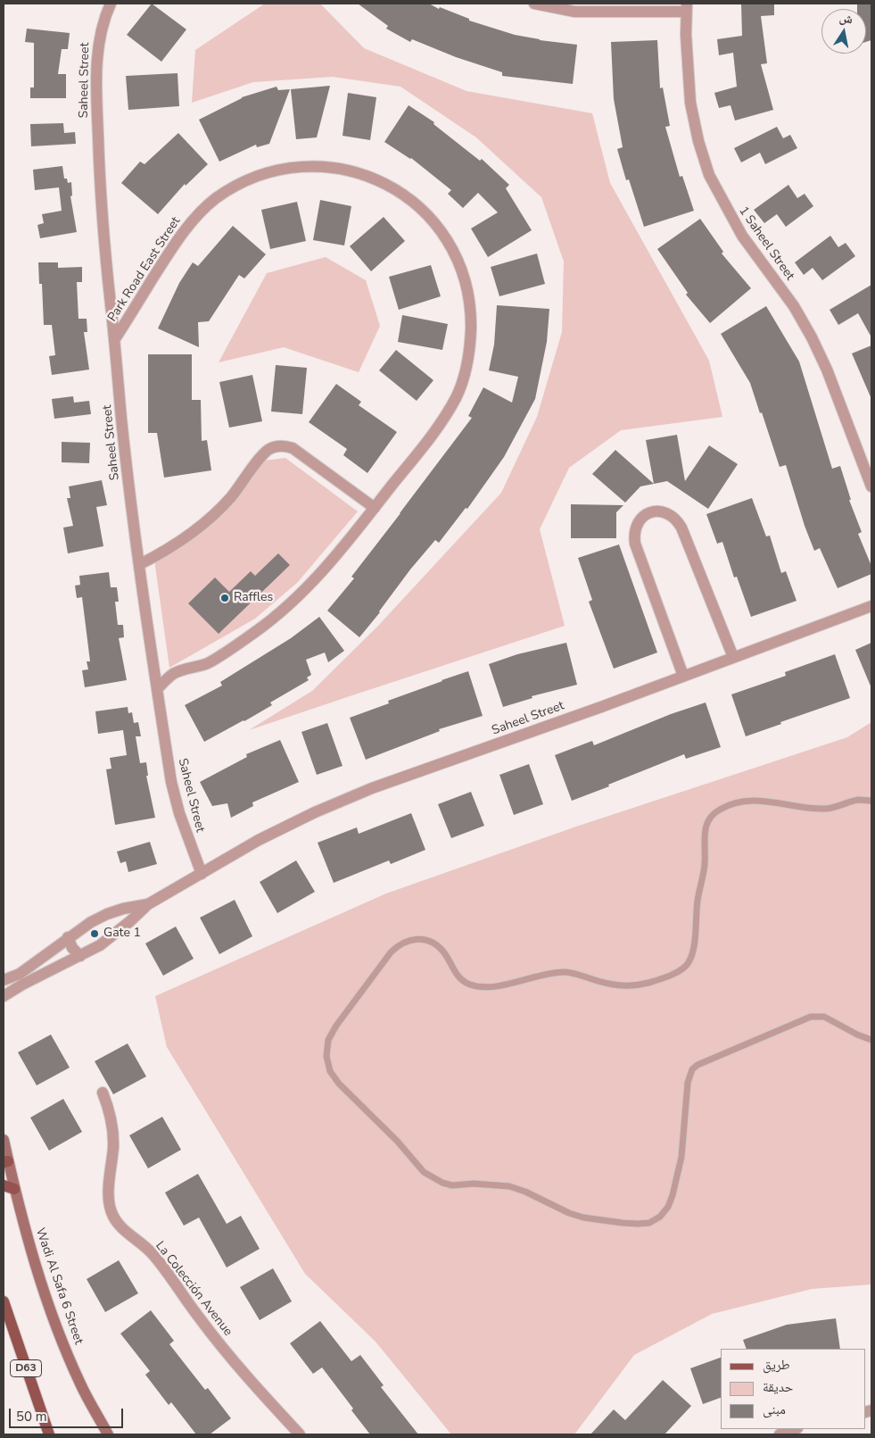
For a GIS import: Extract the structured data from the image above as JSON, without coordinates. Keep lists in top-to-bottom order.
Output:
{
  "streets": {
    "main road": ["D63"],
    "street": [
      "Saheel Street",
      "1 Saheel Street",
      "Park Road East Street",
      "Wadi Al Safa 6 Street",
      "La Colección Avenue"
    ]
  },
  "crossings": [
    ["Saheel Street", "Park Road East Street"]
  ],
  "places": ["Raffles", "Gate 1"],
  "legend": ["طريق", "حديقة", "مبنى"],
  "scale_bar": "50 m",
  "north": "top"
}
